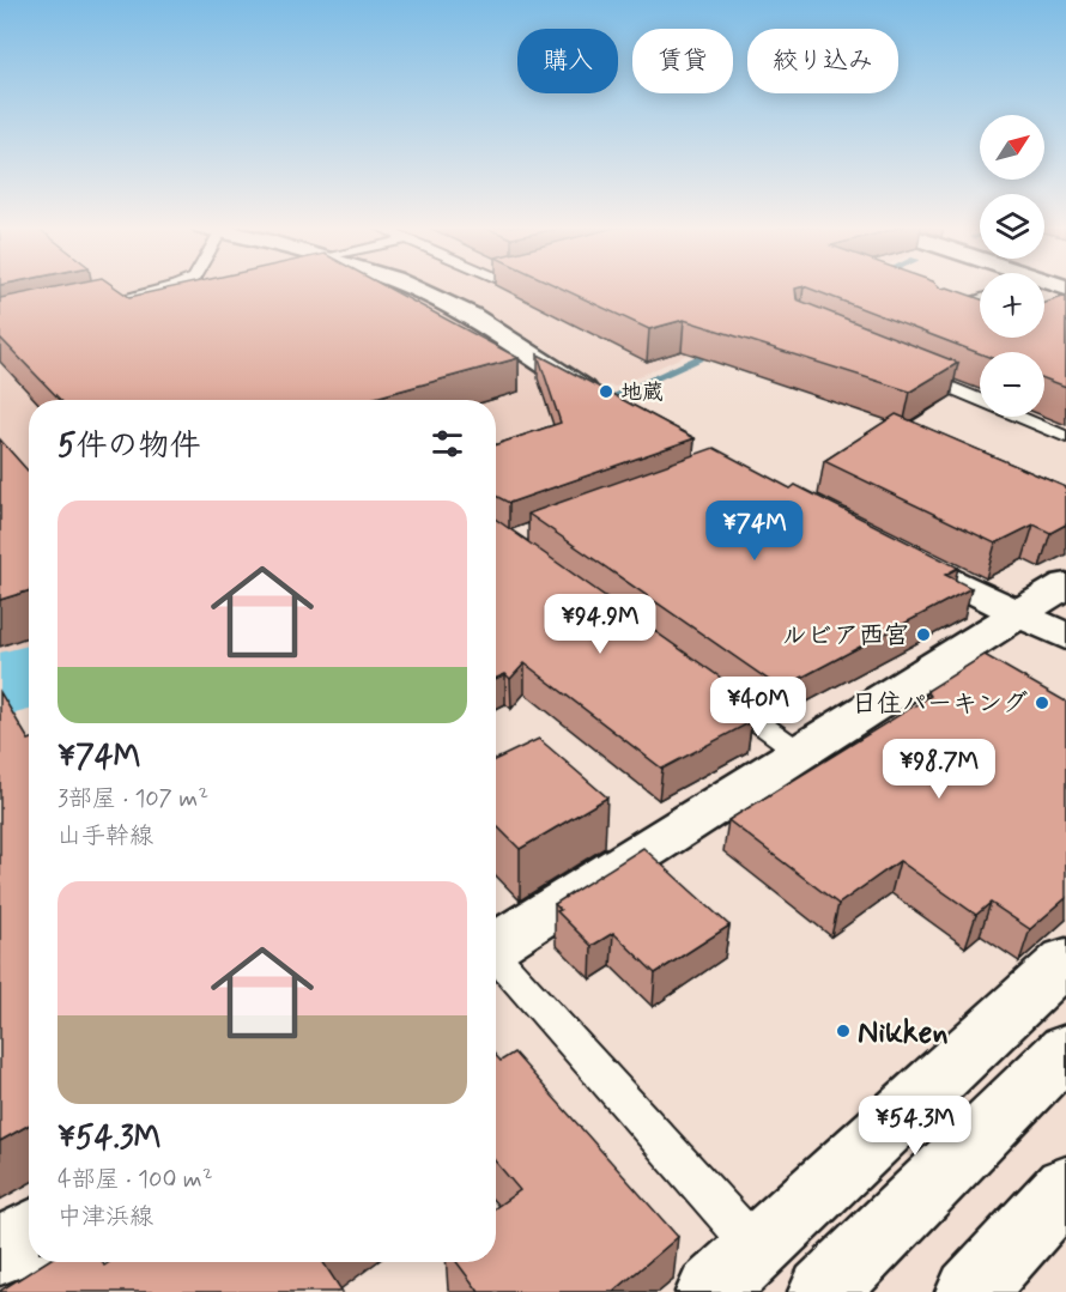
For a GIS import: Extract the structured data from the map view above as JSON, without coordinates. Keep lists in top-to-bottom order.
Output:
{
  "places": [
    "地蔵",
    "ルビア西宮",
    "日住パーキング",
    "Nikken"
  ],
  "north": "top right",
  "page": {
    "chip": ["購入", "賃貸", "絞り込み"],
    "map_buttons": ["+", "−"],
    "heading": "5件の物件",
    "list": [
      {
        "name": "¥74M",
        "note": "3部屋 · 107 m² · 山手幹線"
      },
      {
        "name": "¥54.3M",
        "note": "4部屋 · 100 m² · 中津浜線"
      }
    ],
    "price": [
      "¥74M",
      "¥94.9M",
      "¥40M",
      "¥98.7M",
      "¥54.3M"
    ]
  }
}
